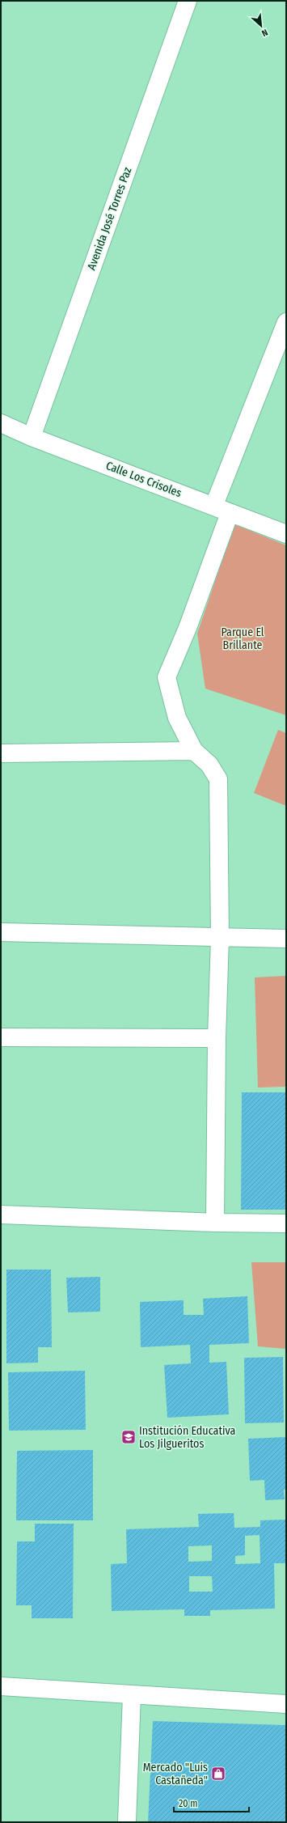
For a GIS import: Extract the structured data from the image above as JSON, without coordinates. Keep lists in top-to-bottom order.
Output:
{
  "streets": {
    "street": ["Avenida José Torres Paz", "Calle Los Crisoles"]
  },
  "crossings": [
    ["Avenida José Torres Paz", "Calle Los Crisoles"]
  ],
  "parks": ["Parque El Brillante"],
  "places": {
    "school or university": ["Institución Educativa Los Jilgueritos"],
    "shop": ["Mercado \"Luis Castañeda\""]
  },
  "scale_bar": "20 m",
  "north": "bottom right"
}
